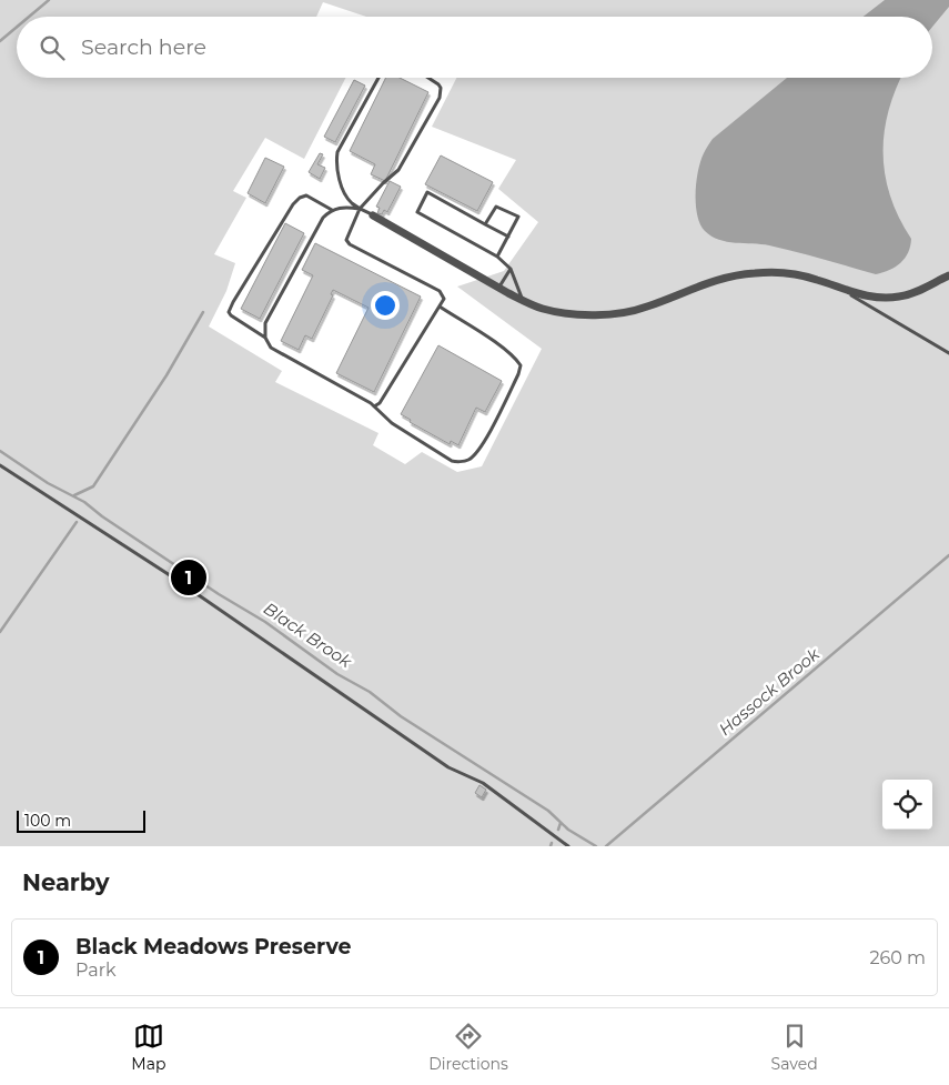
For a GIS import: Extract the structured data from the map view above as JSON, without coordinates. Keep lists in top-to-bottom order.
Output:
{
  "water": ["Black Brook", "Hassock Brook"],
  "scale_bar": "100 m",
  "page": {
    "search": "Search here",
    "pins": "1",
    "scale": "100 m",
    "heading": "Nearby",
    "list": [
      {
        "mark": "1",
        "name": "Black Meadows Preserve",
        "note": "Park",
        "value": "260 m"
      }
    ],
    "nav": ["Map", "Directions", "Saved"]
  }
}
